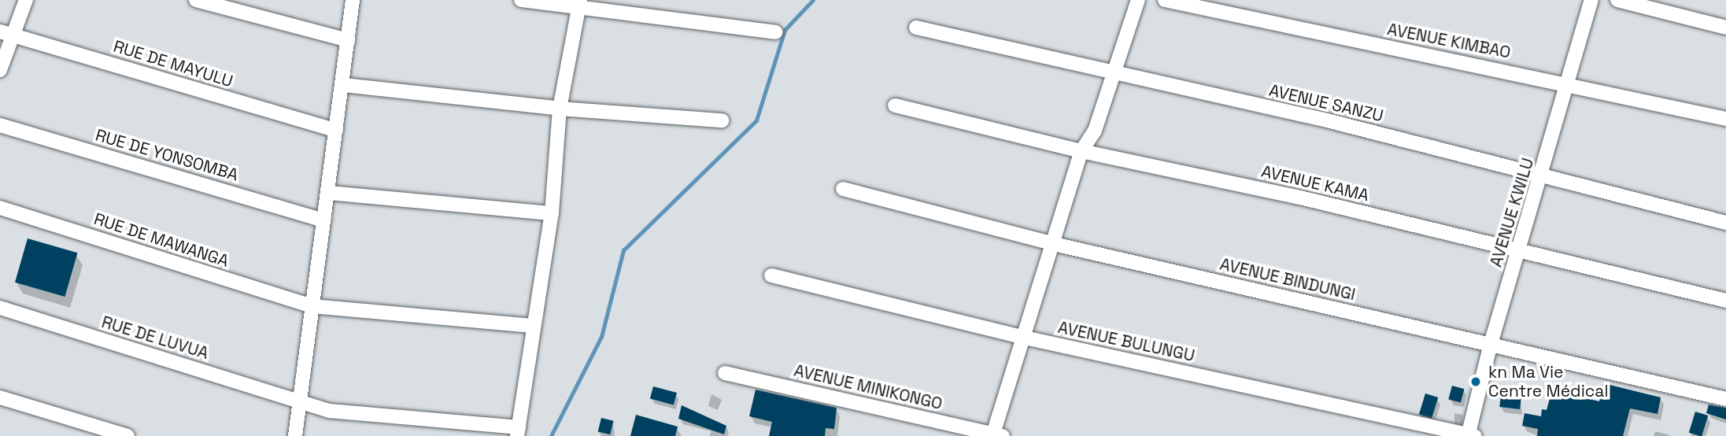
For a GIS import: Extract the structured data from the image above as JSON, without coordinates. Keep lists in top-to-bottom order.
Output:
{
  "streets": {
    "street": [
      "AVENUE KIMBAO",
      "RUE DE MAYULU",
      "AVENUE SANZU",
      "RUE DE YONSOMBA",
      "AVENUE KAMA",
      "AVENUE KWILU",
      "RUE DE MAWANGA",
      "AVENUE BINDUNGI",
      "RUE DE LUVUA",
      "AVENUE BULUNGU",
      "AVENUE MINIKONGO"
    ]
  },
  "crossings": [
    ["AVENUE KIMBAO", "AVENUE KWILU"],
    ["AVENUE SANZU", "AVENUE KWILU"],
    ["AVENUE KAMA", "AVENUE KWILU"],
    ["AVENUE KWILU", "AVENUE BINDUNGI"],
    ["AVENUE KWILU", "AVENUE BULUNGU"]
  ],
  "places": ["kn Ma Vie Centre Médical"]
}
